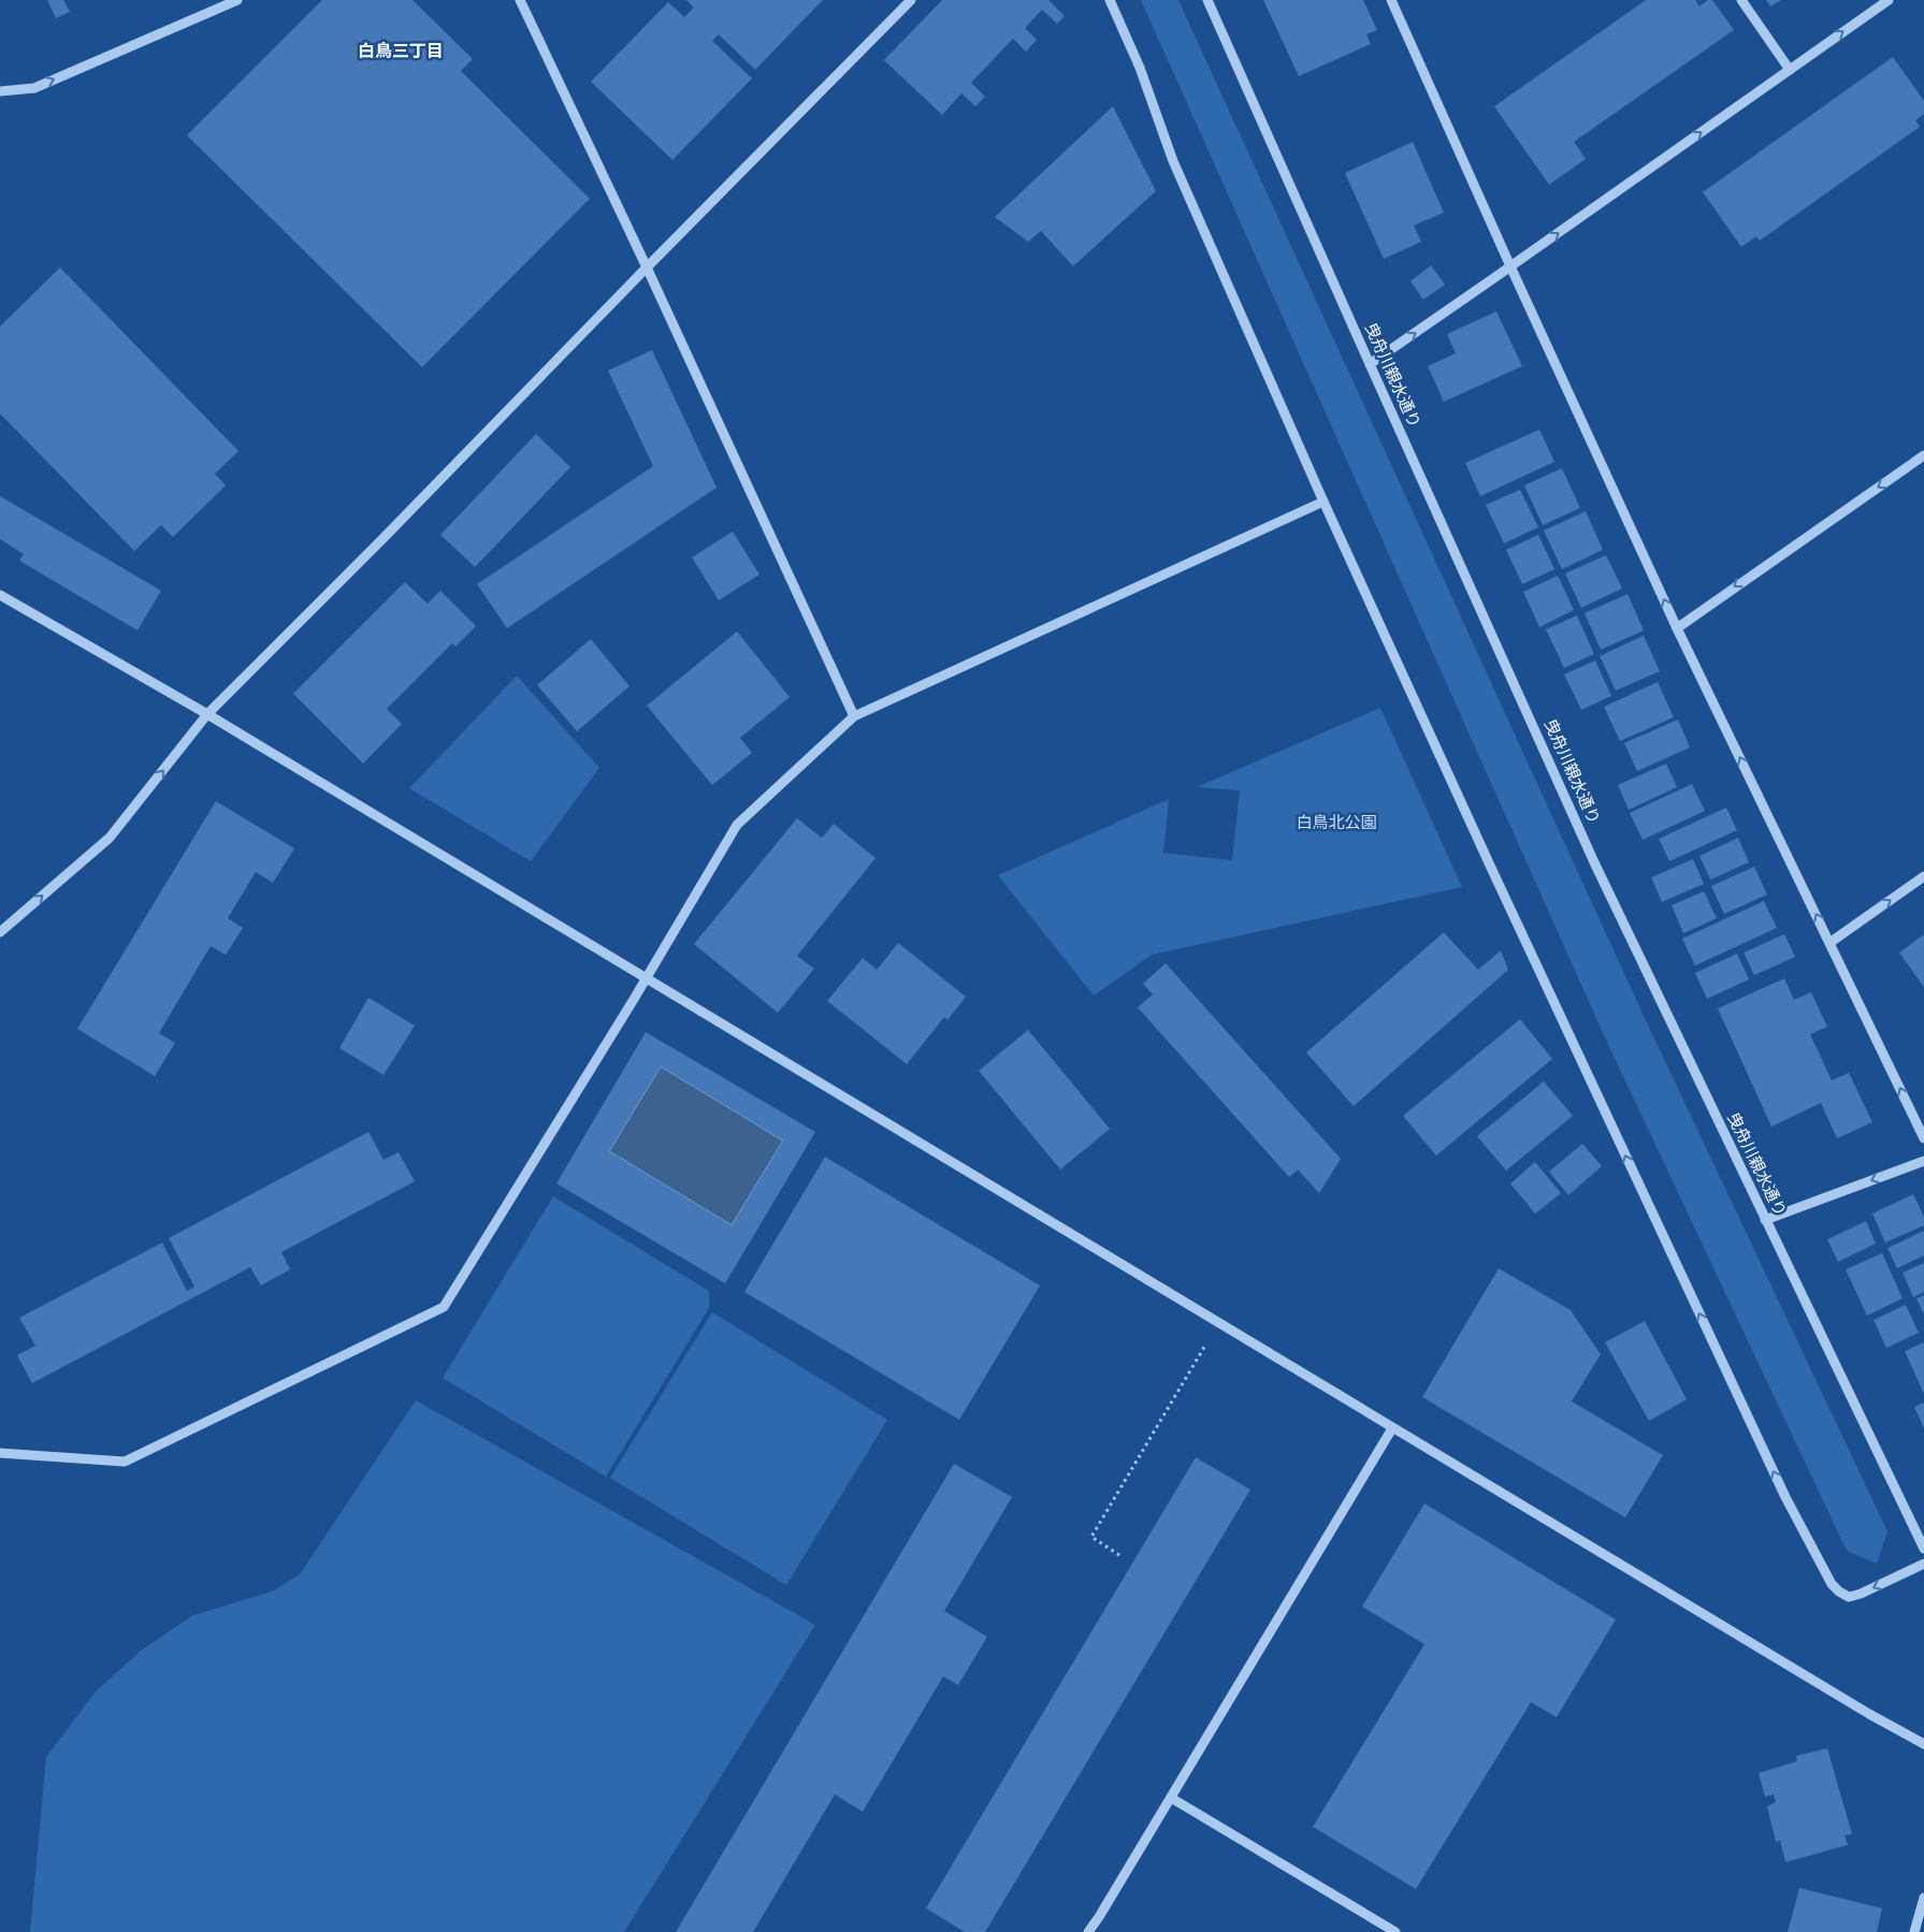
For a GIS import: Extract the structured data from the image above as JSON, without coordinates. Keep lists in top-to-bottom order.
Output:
{
  "streets": {
    "street": ["曳舟川親水通り"]
  },
  "districts": ["白鳥三丁目"],
  "parks": ["白鳥北公園"]
}
